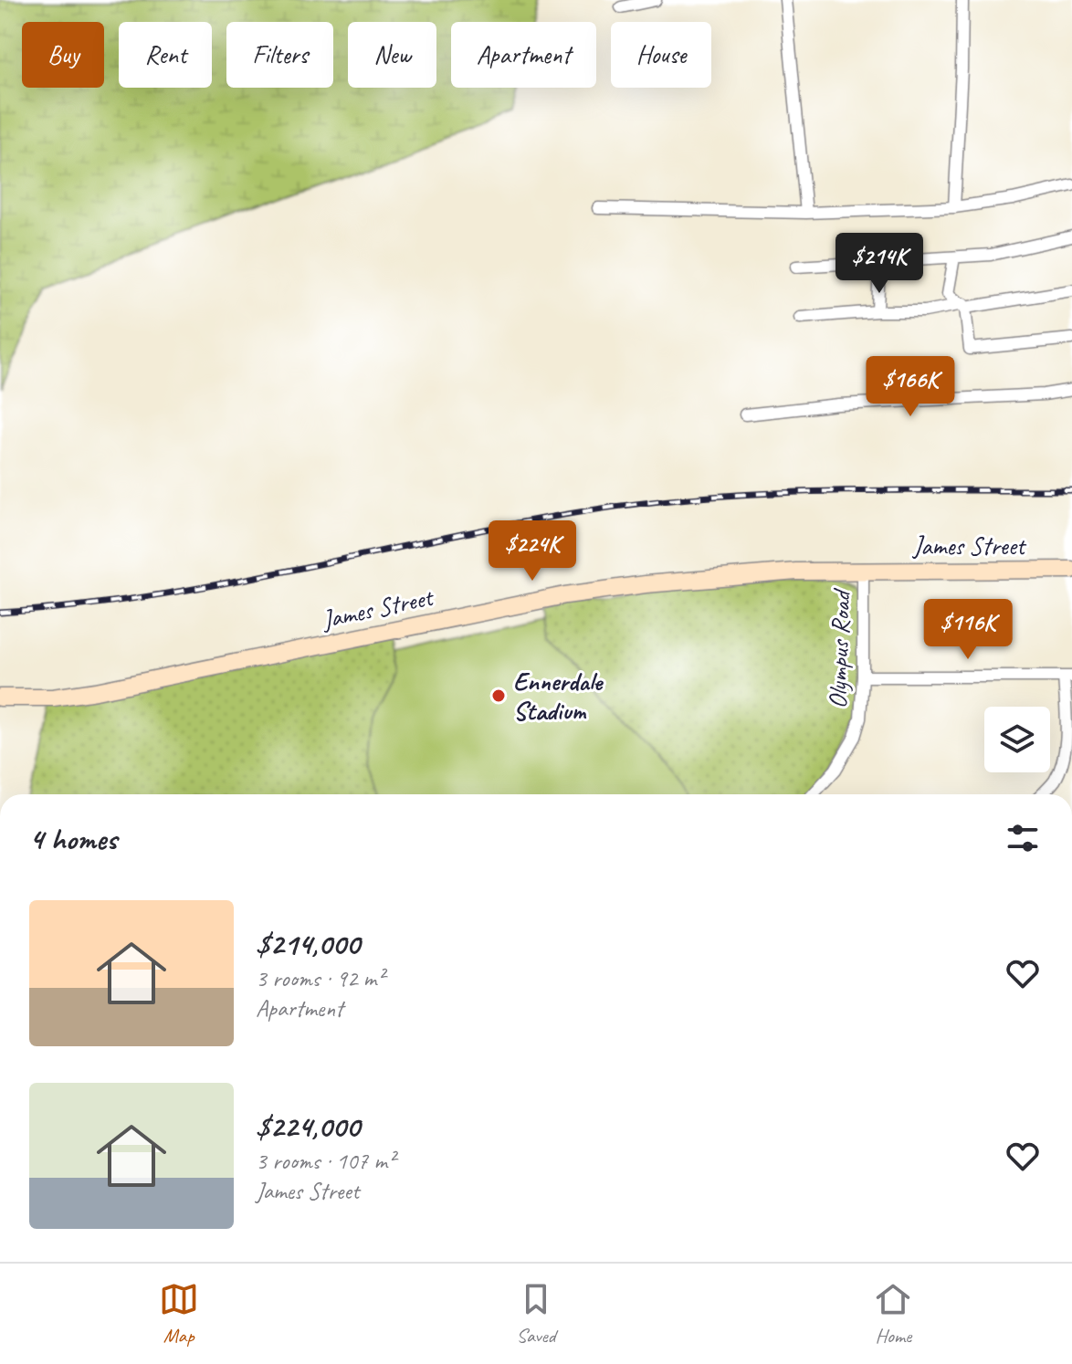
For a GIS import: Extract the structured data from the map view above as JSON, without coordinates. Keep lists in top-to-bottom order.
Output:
{
  "streets": {
    "street": ["James Street", "Olympus Road"]
  },
  "crossings": [
    ["James Street", "Olympus Road"]
  ],
  "places": ["Ennerdale Stadium"],
  "page": {
    "chip": [
      "Buy",
      "Rent",
      "Filters",
      "New",
      "Apartment",
      "House"
    ],
    "price": [
      "$214K",
      "$166K",
      "$224K",
      "$116K"
    ],
    "heading": "4 homes",
    "list": [
      {
        "name": "$214,000",
        "note": "3 rooms · 92 m² · Apartment"
      },
      {
        "name": "$224,000",
        "note": "3 rooms · 107 m² · James Street"
      }
    ],
    "tabs": ["Map", "Saved", "Home"]
  }
}
